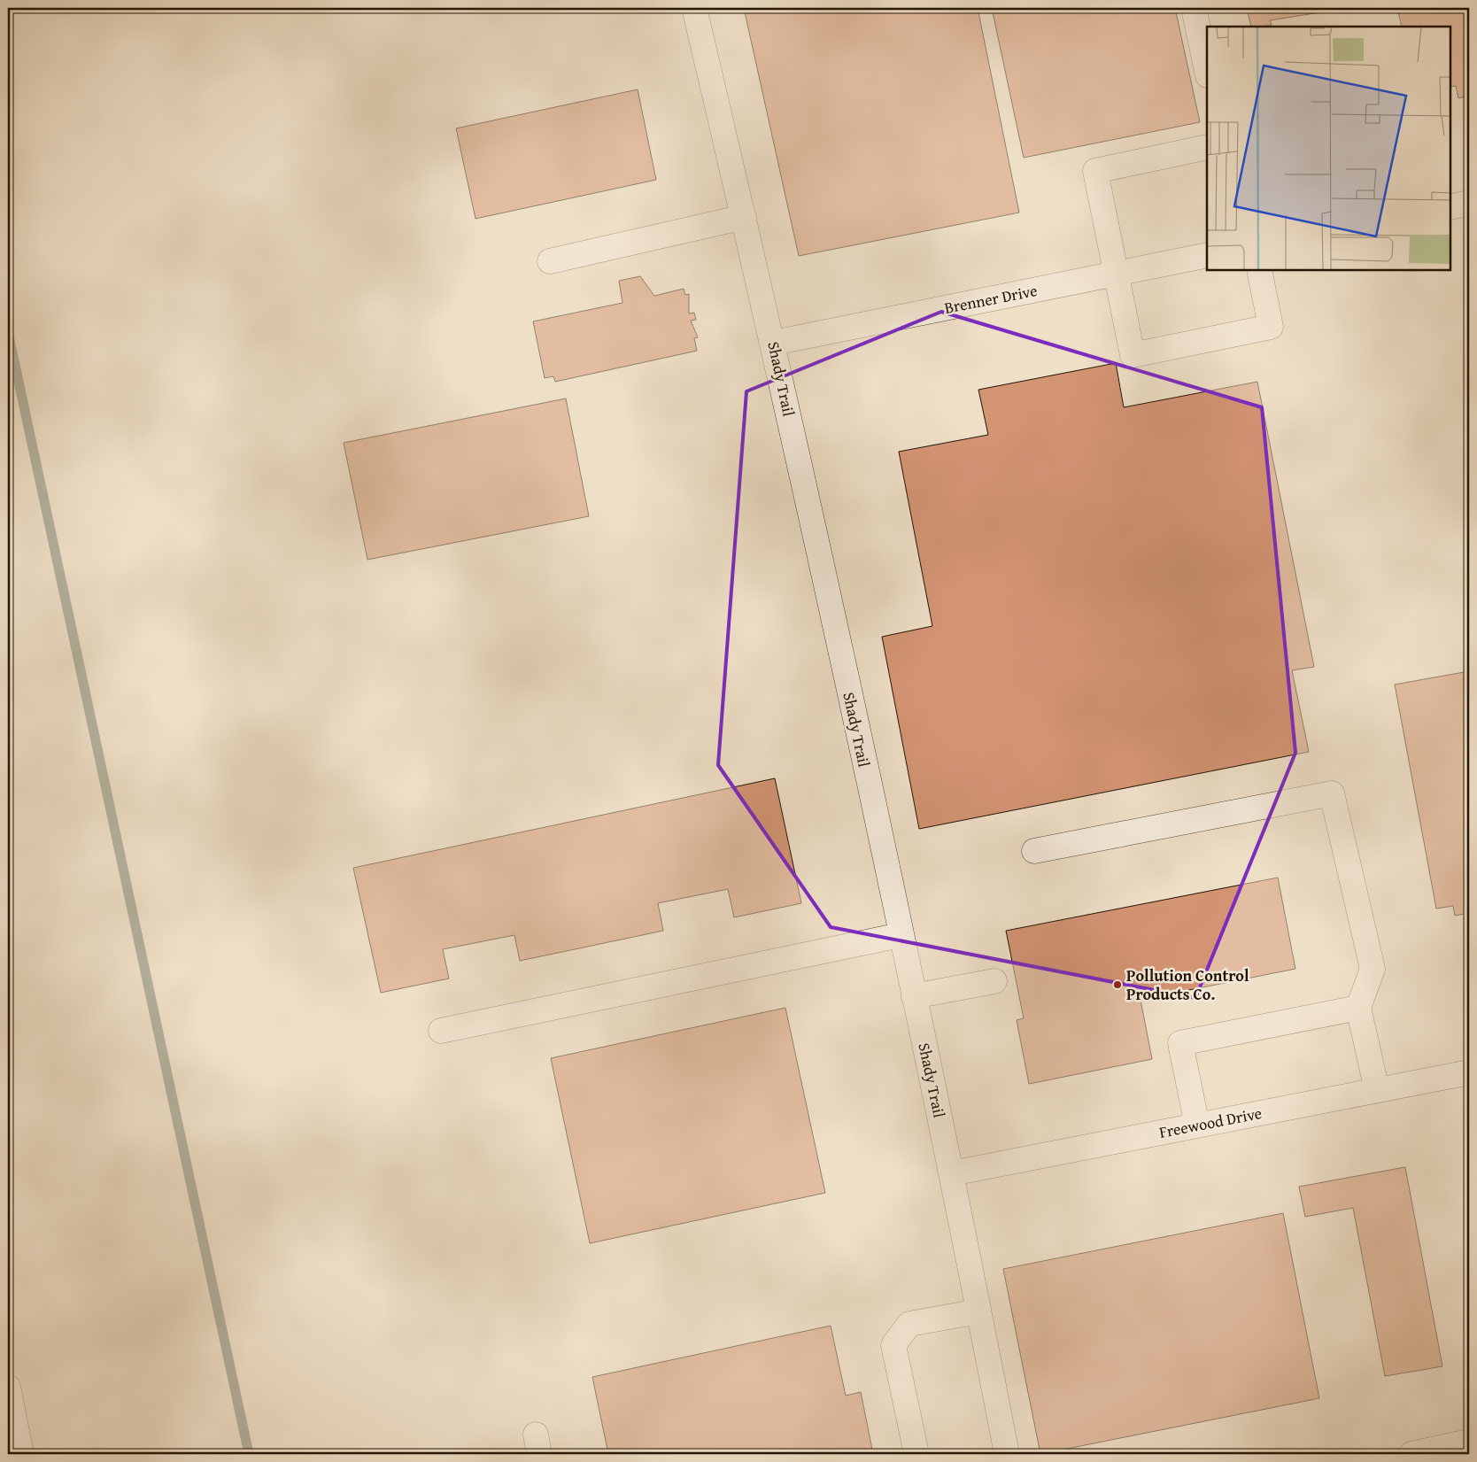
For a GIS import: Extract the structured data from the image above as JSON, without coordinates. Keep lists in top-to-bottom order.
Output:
{
  "streets": {
    "street": ["Brenner Drive", "Shady Trail", "Freewood Drive"]
  },
  "crossings": [
    ["Brenner Drive", "Shady Trail"],
    ["Shady Trail", "Freewood Drive"]
  ],
  "places": ["Pollution Control Products Co."]
}
